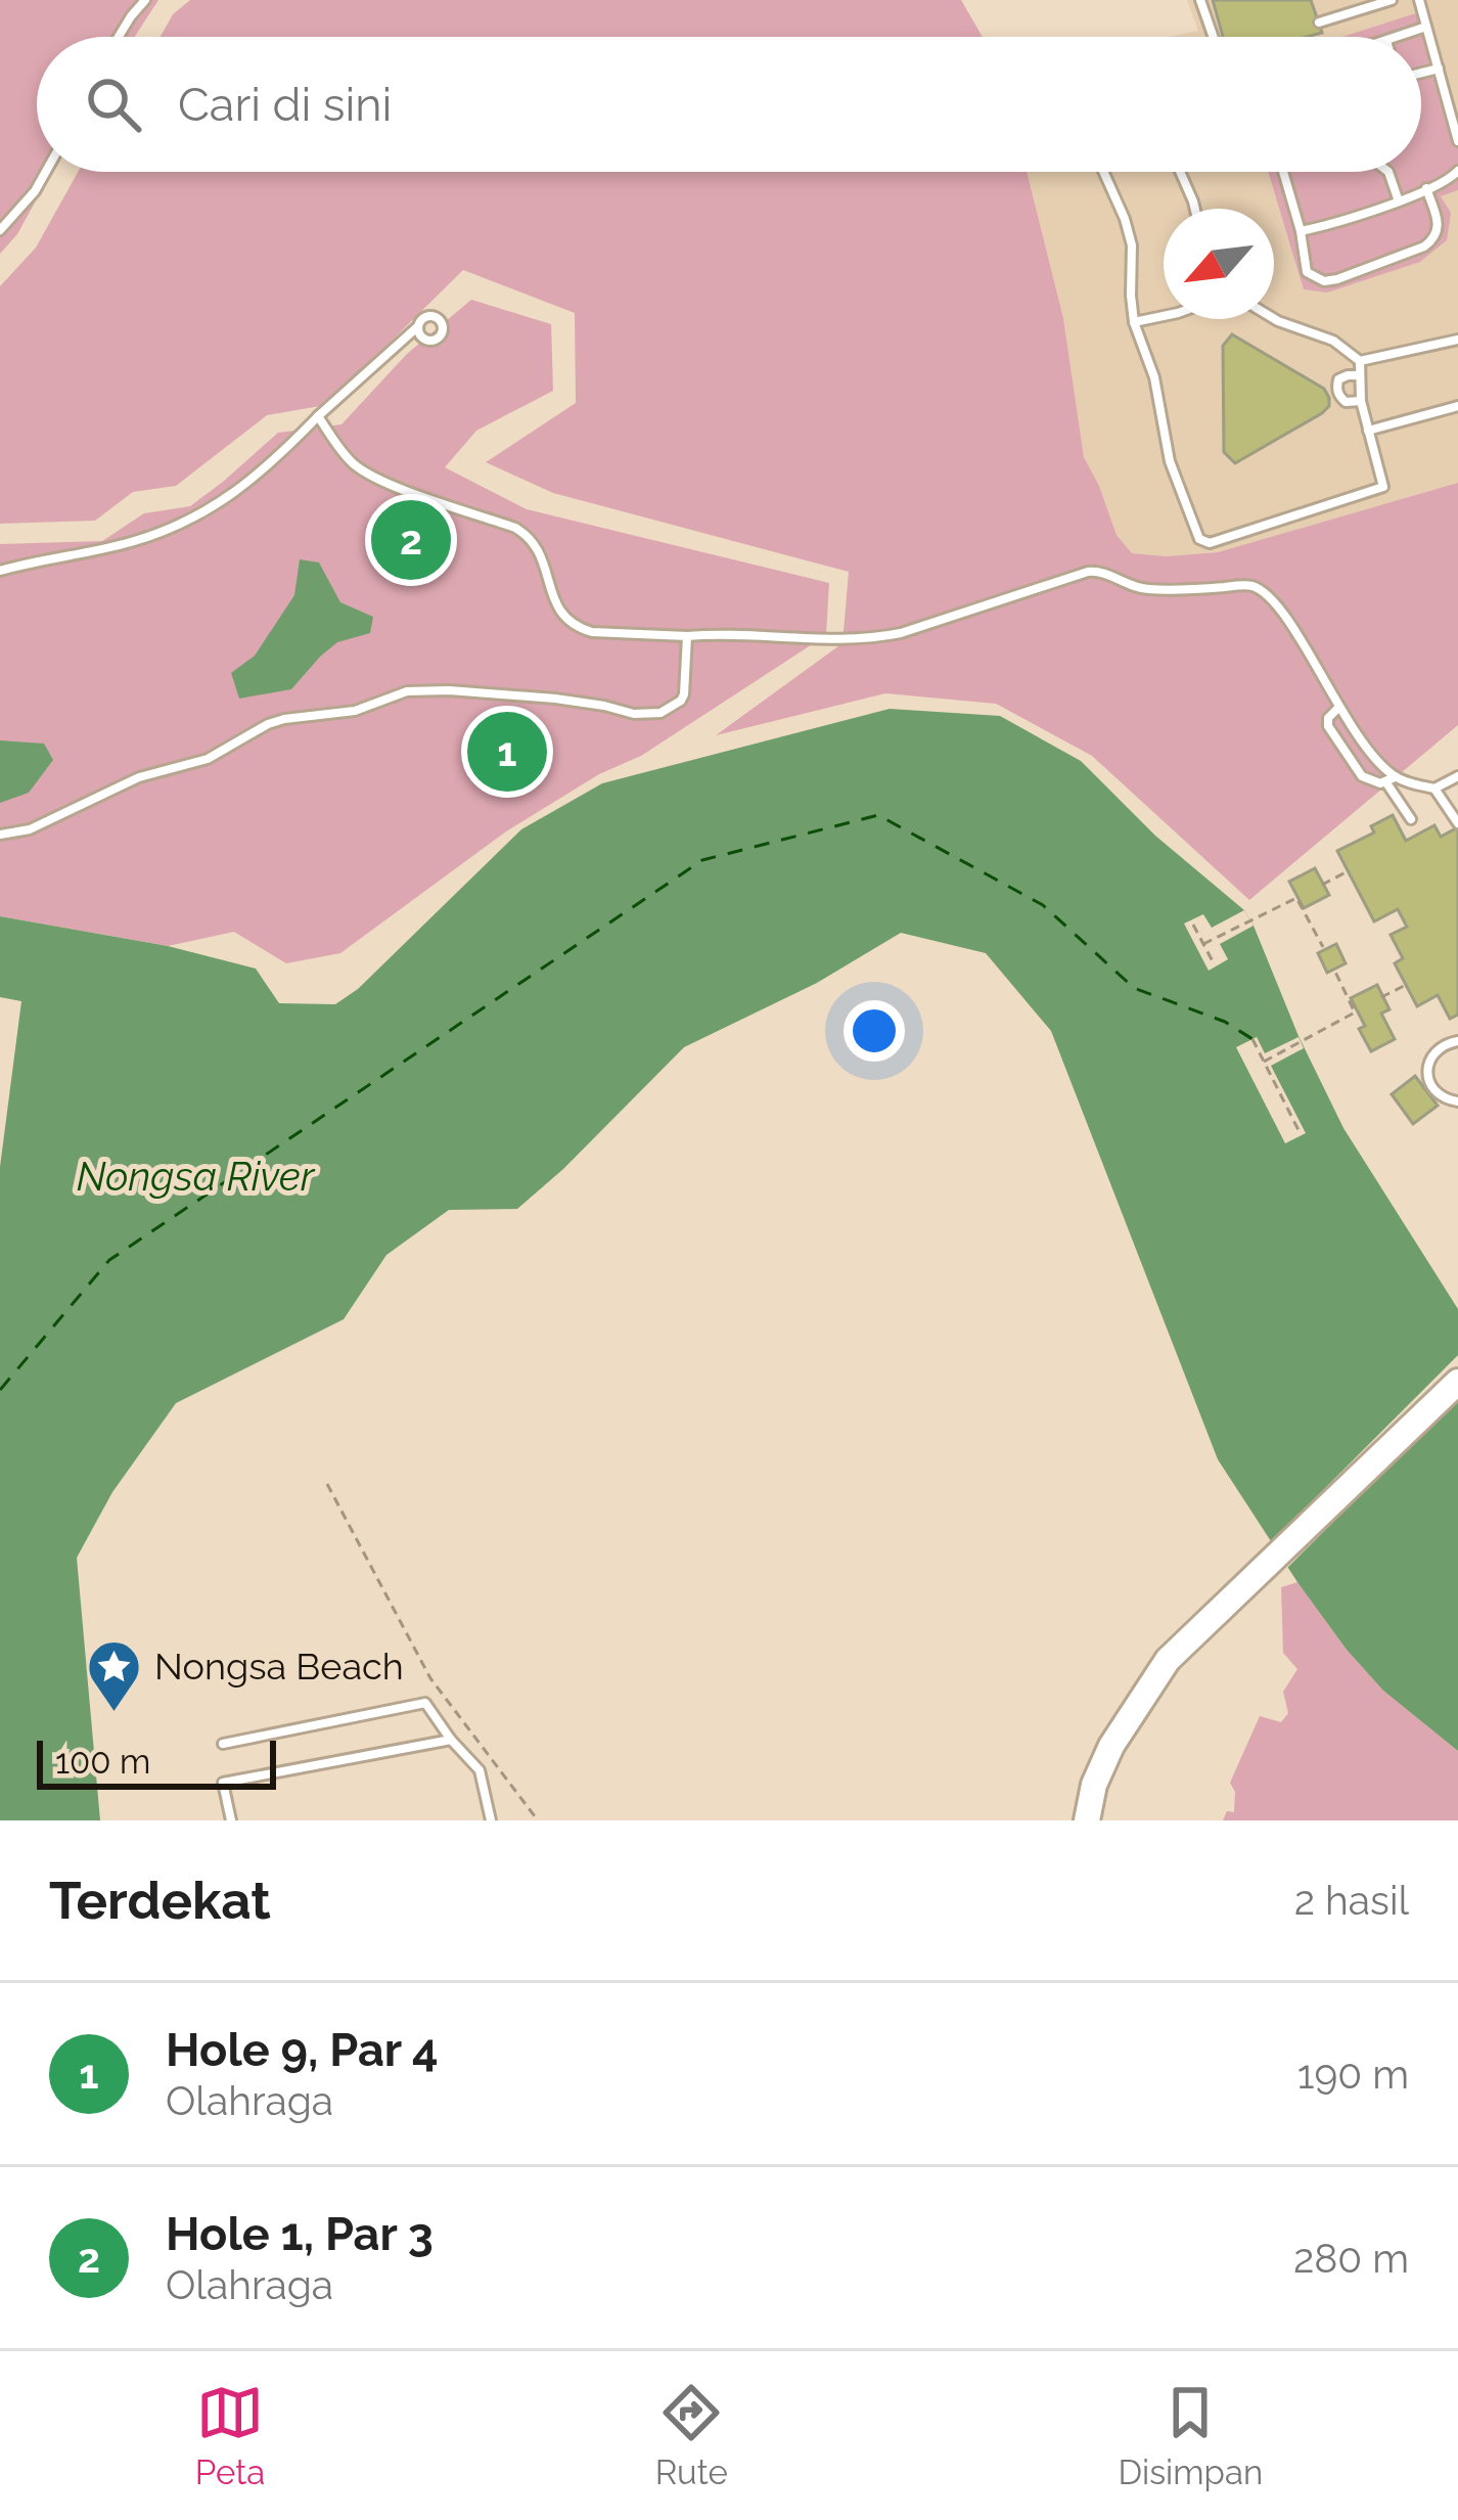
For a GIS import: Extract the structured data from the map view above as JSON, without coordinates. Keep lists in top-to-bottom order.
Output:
{
  "water": ["Nongsa River"],
  "places": {
    "place": ["Nongsa Beach"]
  },
  "scale_bar": "100 m",
  "north": "bottom left",
  "page": {
    "search": "Cari di sini",
    "pins": ["2", "1"],
    "scale": "100 m",
    "heading": ["Terdekat", "2 hasil"],
    "list": [
      {
        "mark": "1",
        "name": "Hole 9, Par 4",
        "note": "Olahraga",
        "value": "190 m"
      },
      {
        "mark": "2",
        "name": "Hole 1, Par 3",
        "note": "Olahraga",
        "value": "280 m"
      }
    ],
    "nav": ["Peta", "Rute", "Disimpan"]
  }
}
